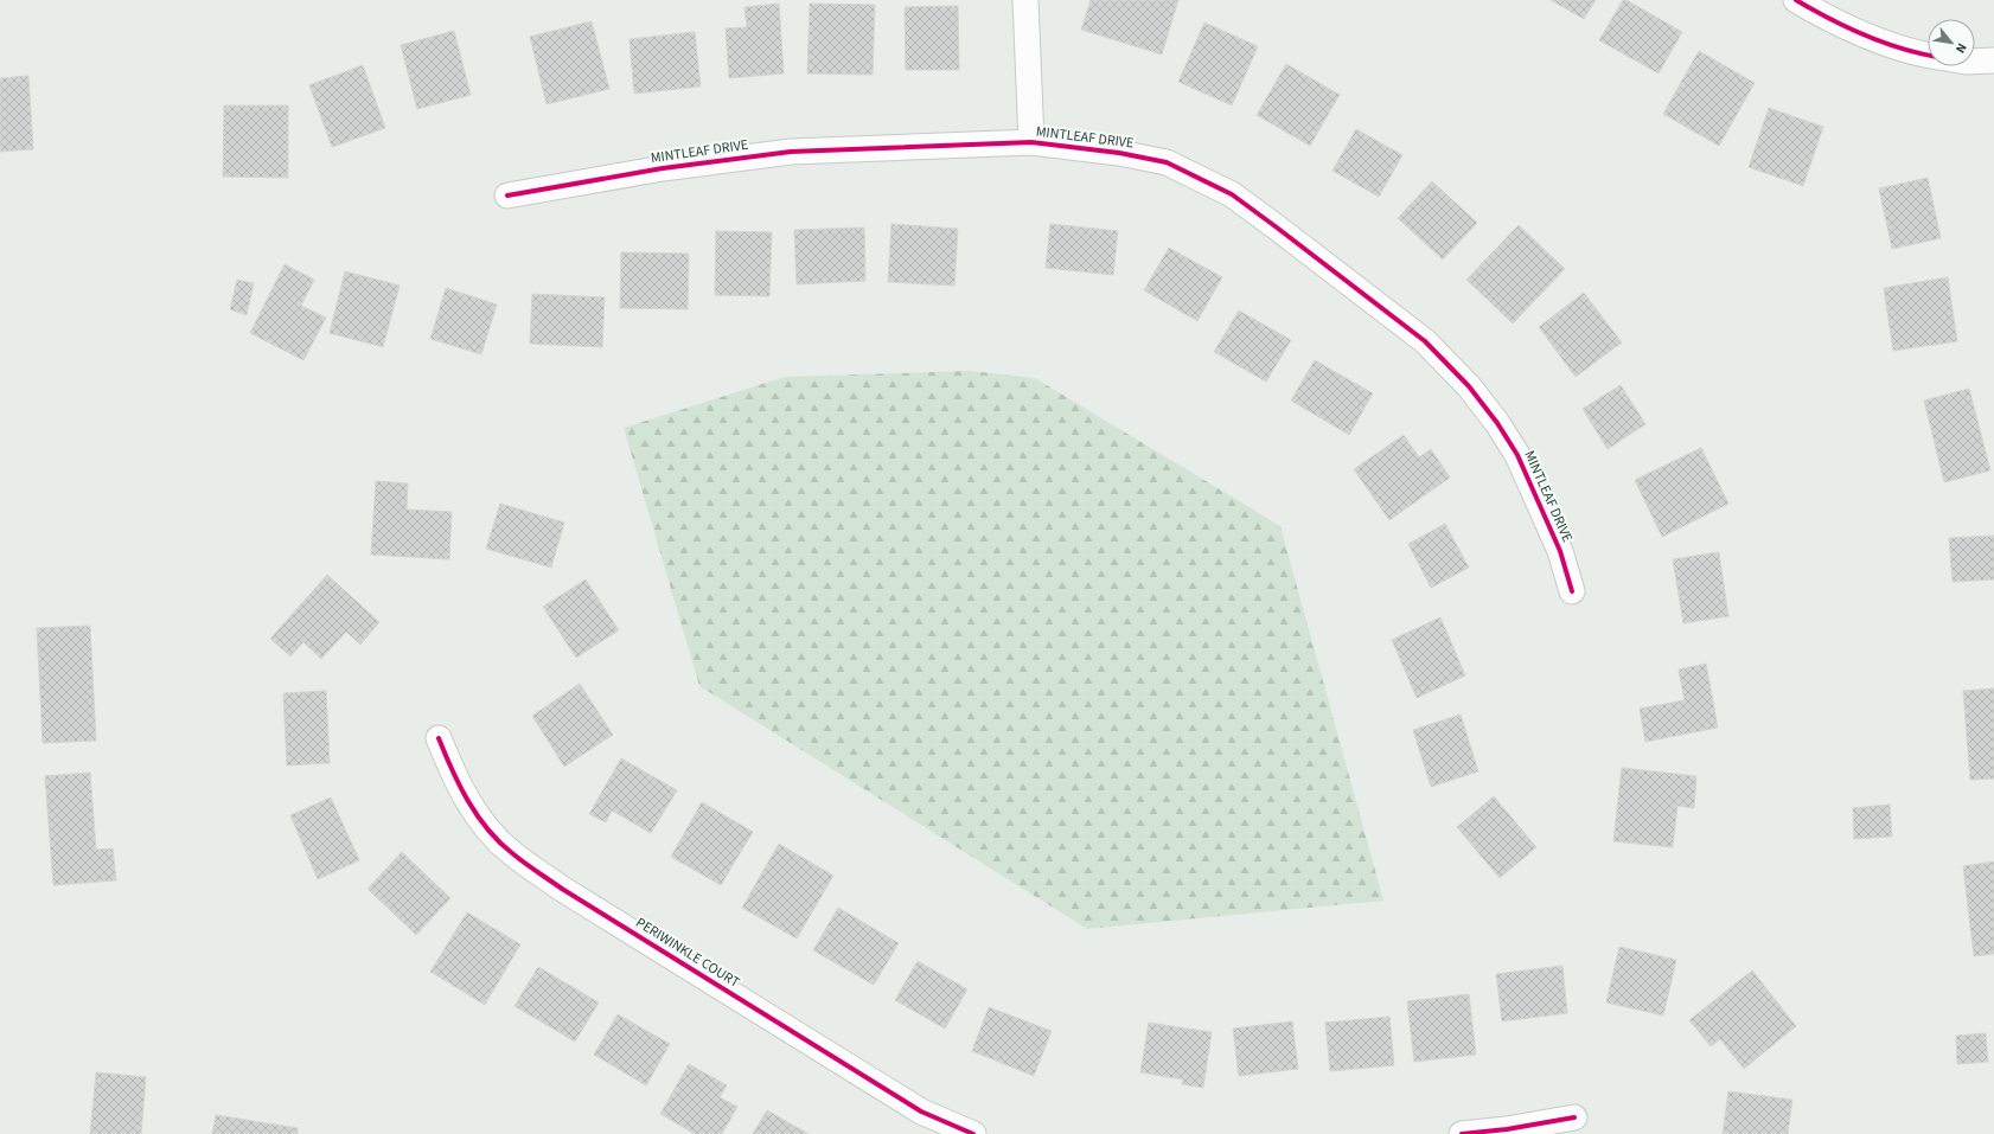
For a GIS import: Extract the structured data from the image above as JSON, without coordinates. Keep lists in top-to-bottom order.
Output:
{
  "streets": {
    "street": ["MINTLEAF DRIVE", "PERIWINKLE COURT"]
  },
  "north": "bottom right"
}
